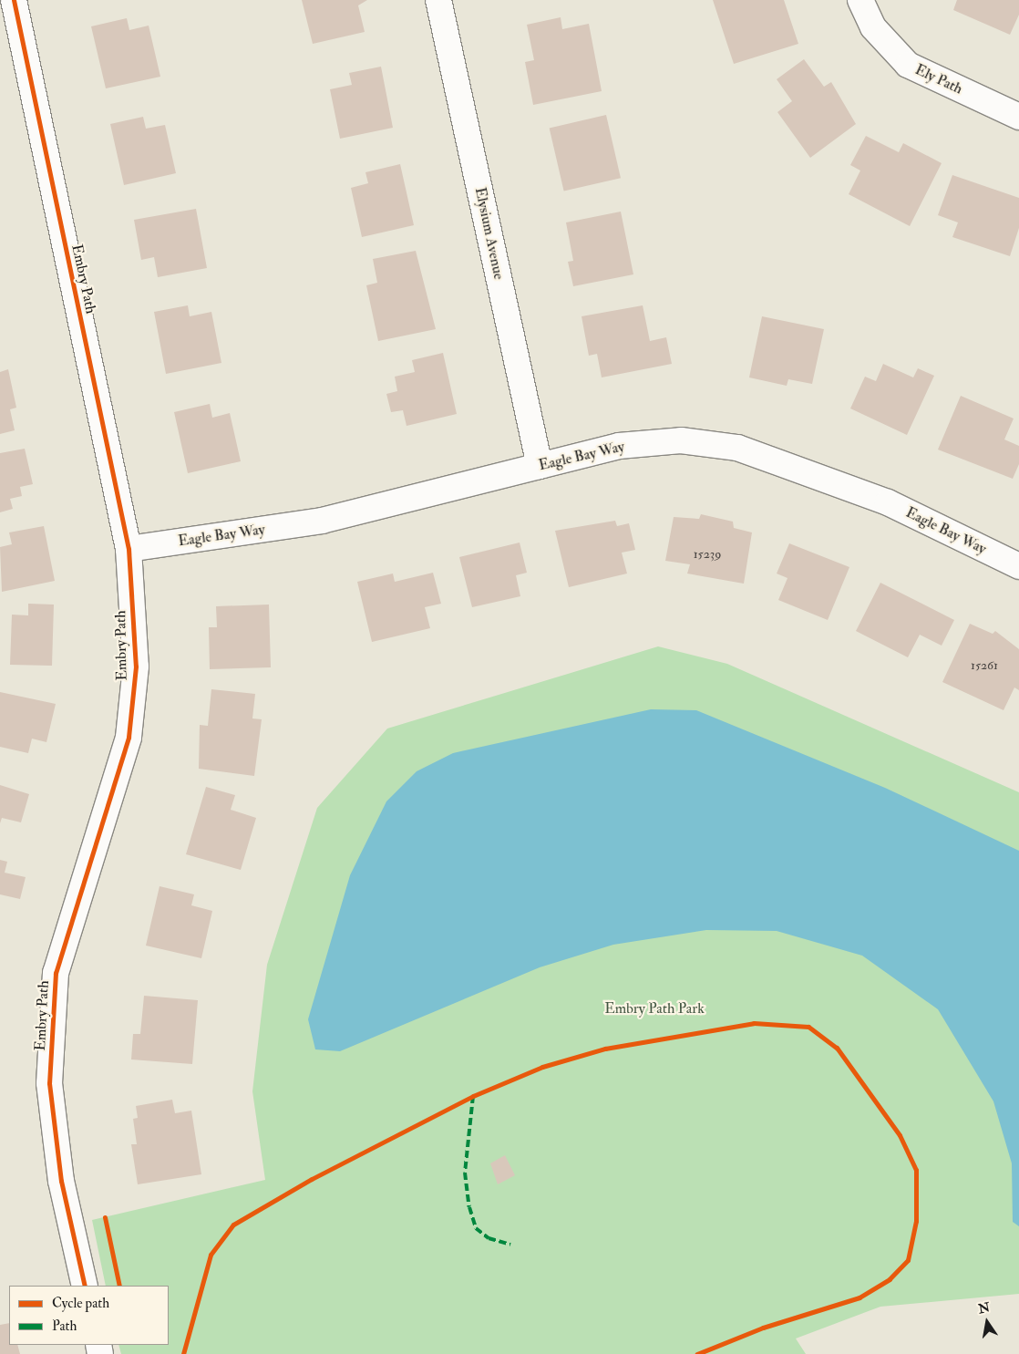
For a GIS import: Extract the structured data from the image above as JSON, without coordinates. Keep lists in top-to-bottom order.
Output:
{
  "streets": {
    "street": [
      "Ely Path",
      "Elysium Avenue",
      "Embry Path",
      "Eagle Bay Way"
    ]
  },
  "crossings": [
    ["Elysium Avenue", "Eagle Bay Way"],
    ["Embry Path", "Eagle Bay Way"]
  ],
  "parks": ["Embry Path Park"],
  "house_numbers": ["15239", "15261"],
  "legend": ["Cycle path", "Path"],
  "north": "top"
}
